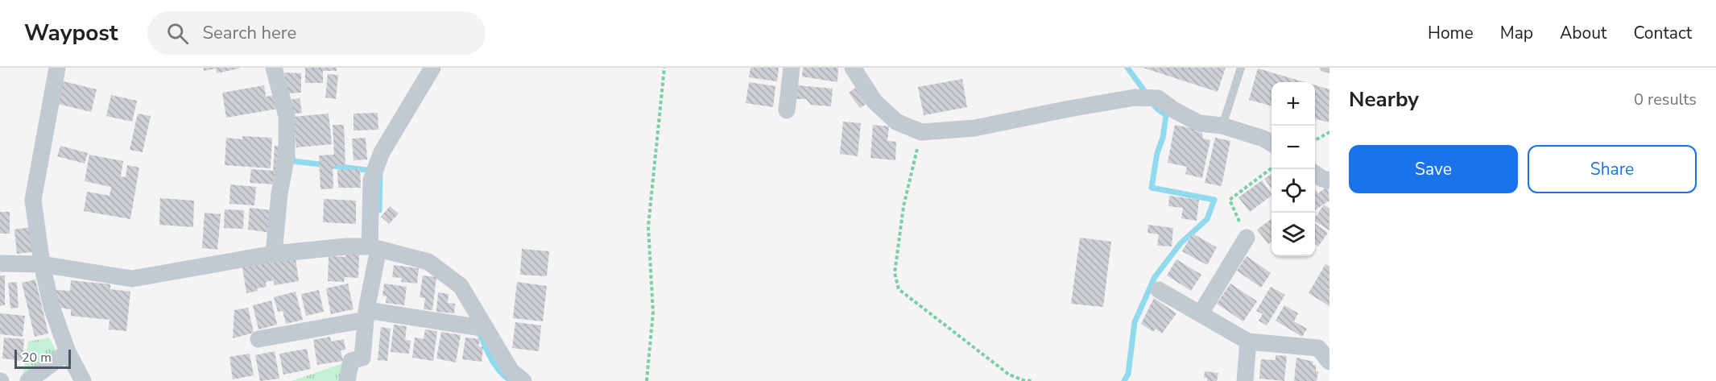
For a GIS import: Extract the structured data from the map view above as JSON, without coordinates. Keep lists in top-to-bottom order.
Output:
{
  "scale_bar": "20 m",
  "page": {
    "header": "Waypost",
    "search": "Search here",
    "nav": [
      "Home",
      "Map",
      "About",
      "Contact"
    ],
    "heading": ["Nearby", "0 results"],
    "map_buttons": ["+", "−"],
    "buttons": ["Save", "Share"],
    "scale": "20 m"
  }
}
